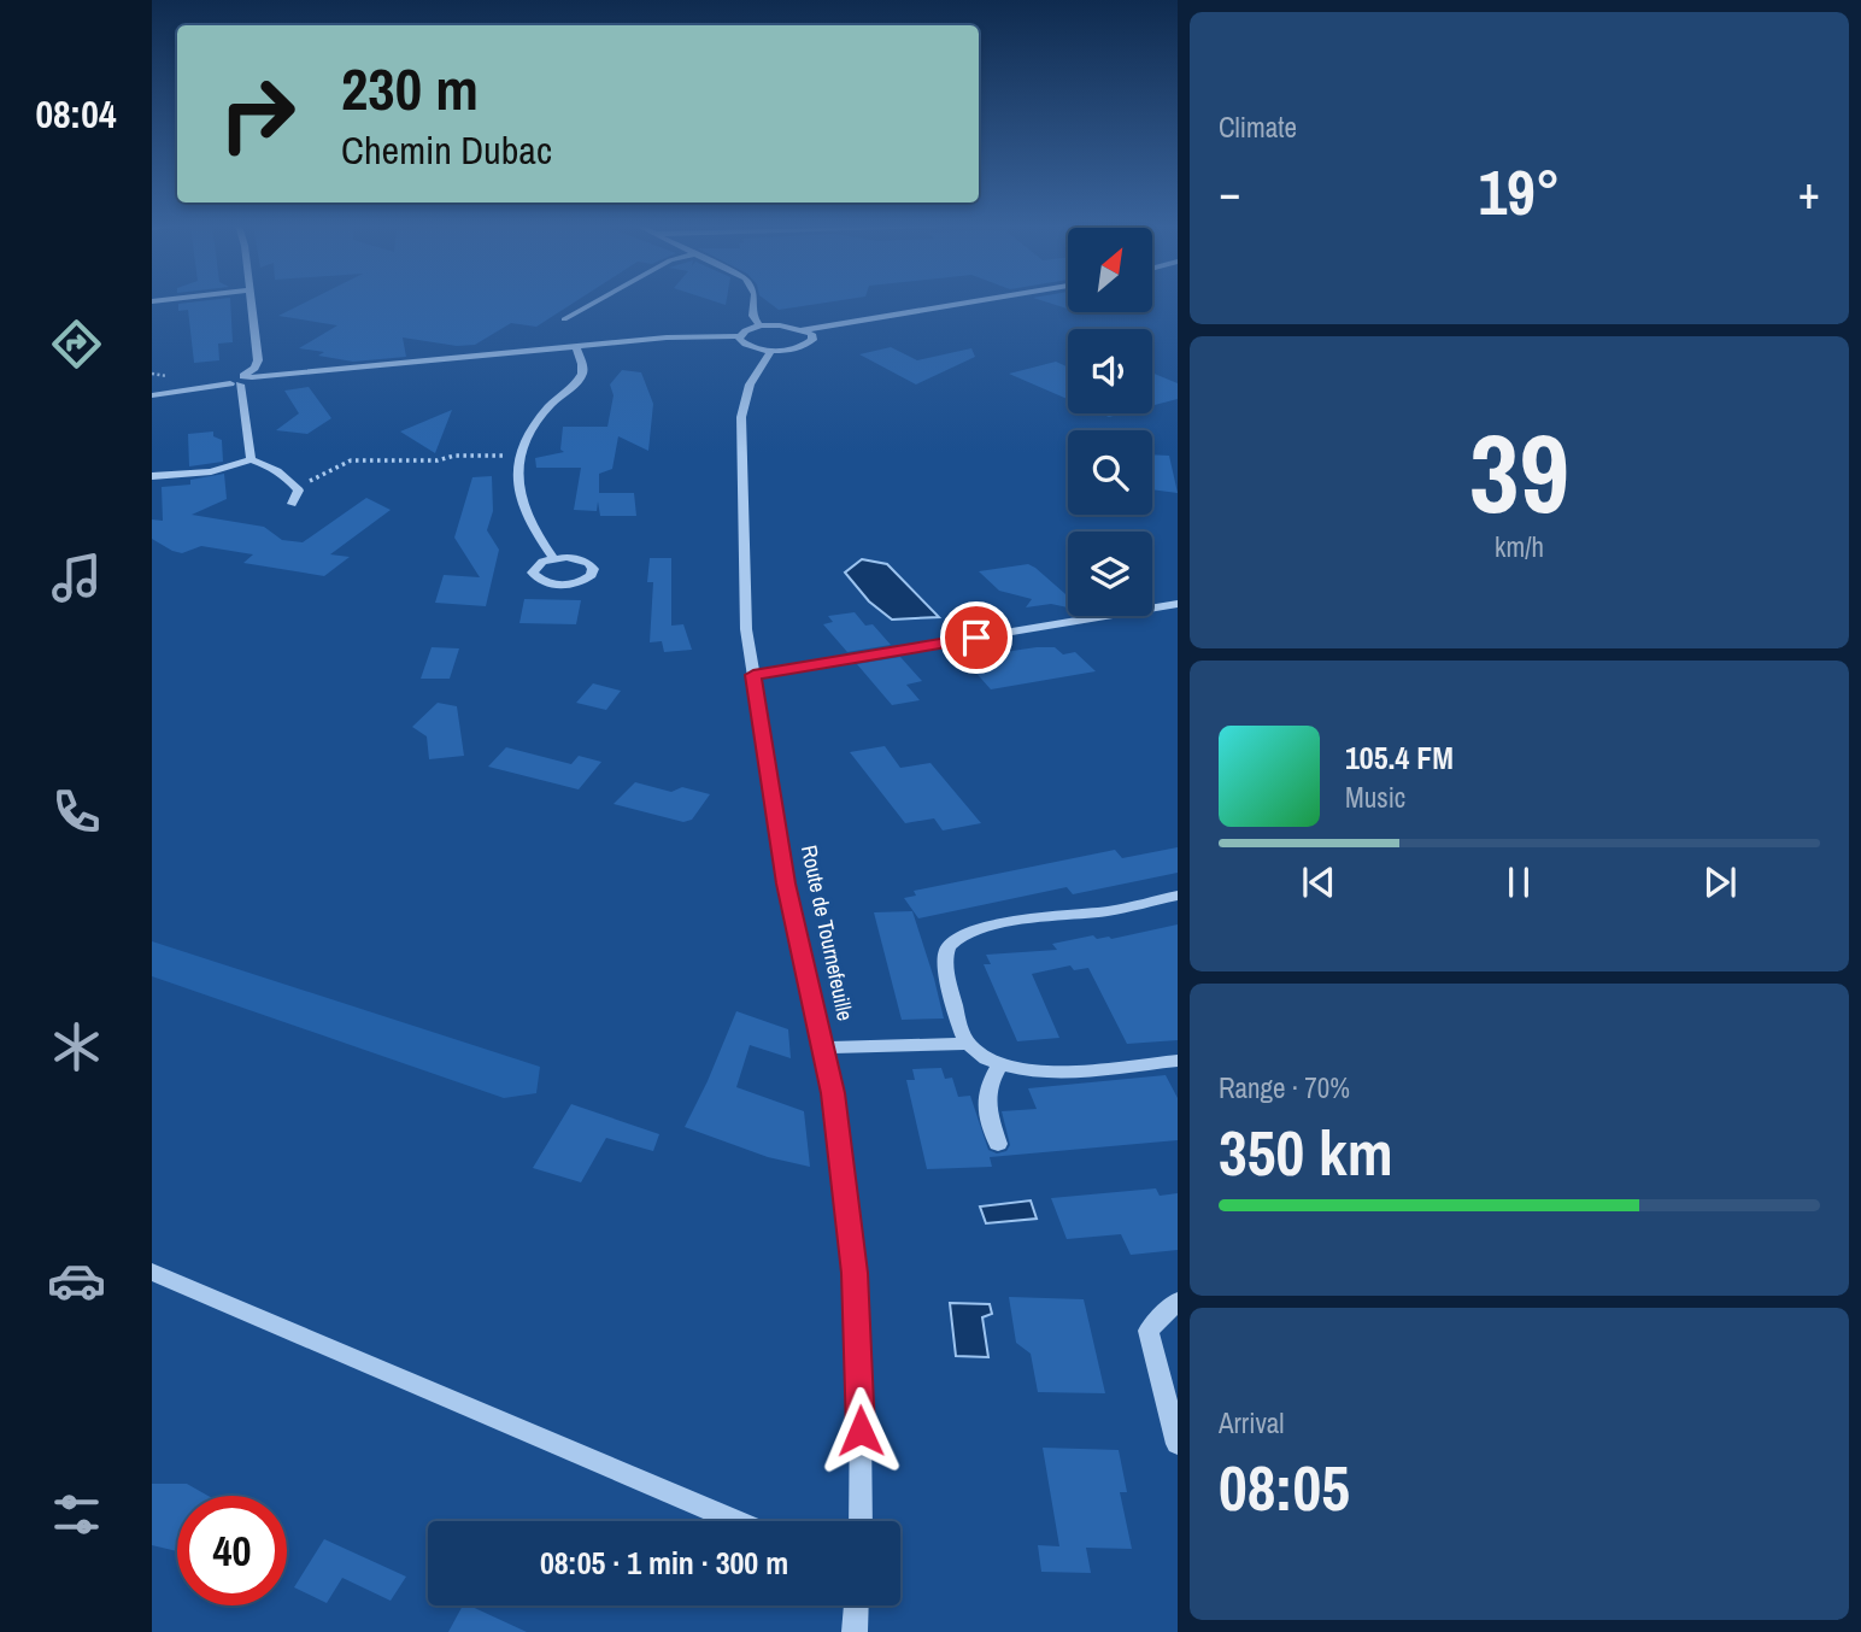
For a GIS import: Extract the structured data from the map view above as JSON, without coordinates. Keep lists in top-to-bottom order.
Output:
{
  "streets": {
    "street": ["Route de Tournefeuille"]
  },
  "north": "top right",
  "page": {
    "tabs": "08:04",
    "tile": [
      "Climate",
      ["39", "km/h"],
      ["Range · 70%", "350 km"],
      ["Arrival", "08:05"]
    ],
    "turn": ["230 m", "Chemin Dubac"],
    "heat": ["−", "19°", "+"],
    "song": ["105.4 FM", "Music"],
    "limit": "40",
    "trip": "08:05 · 1 min · 300 m"
  }
}
